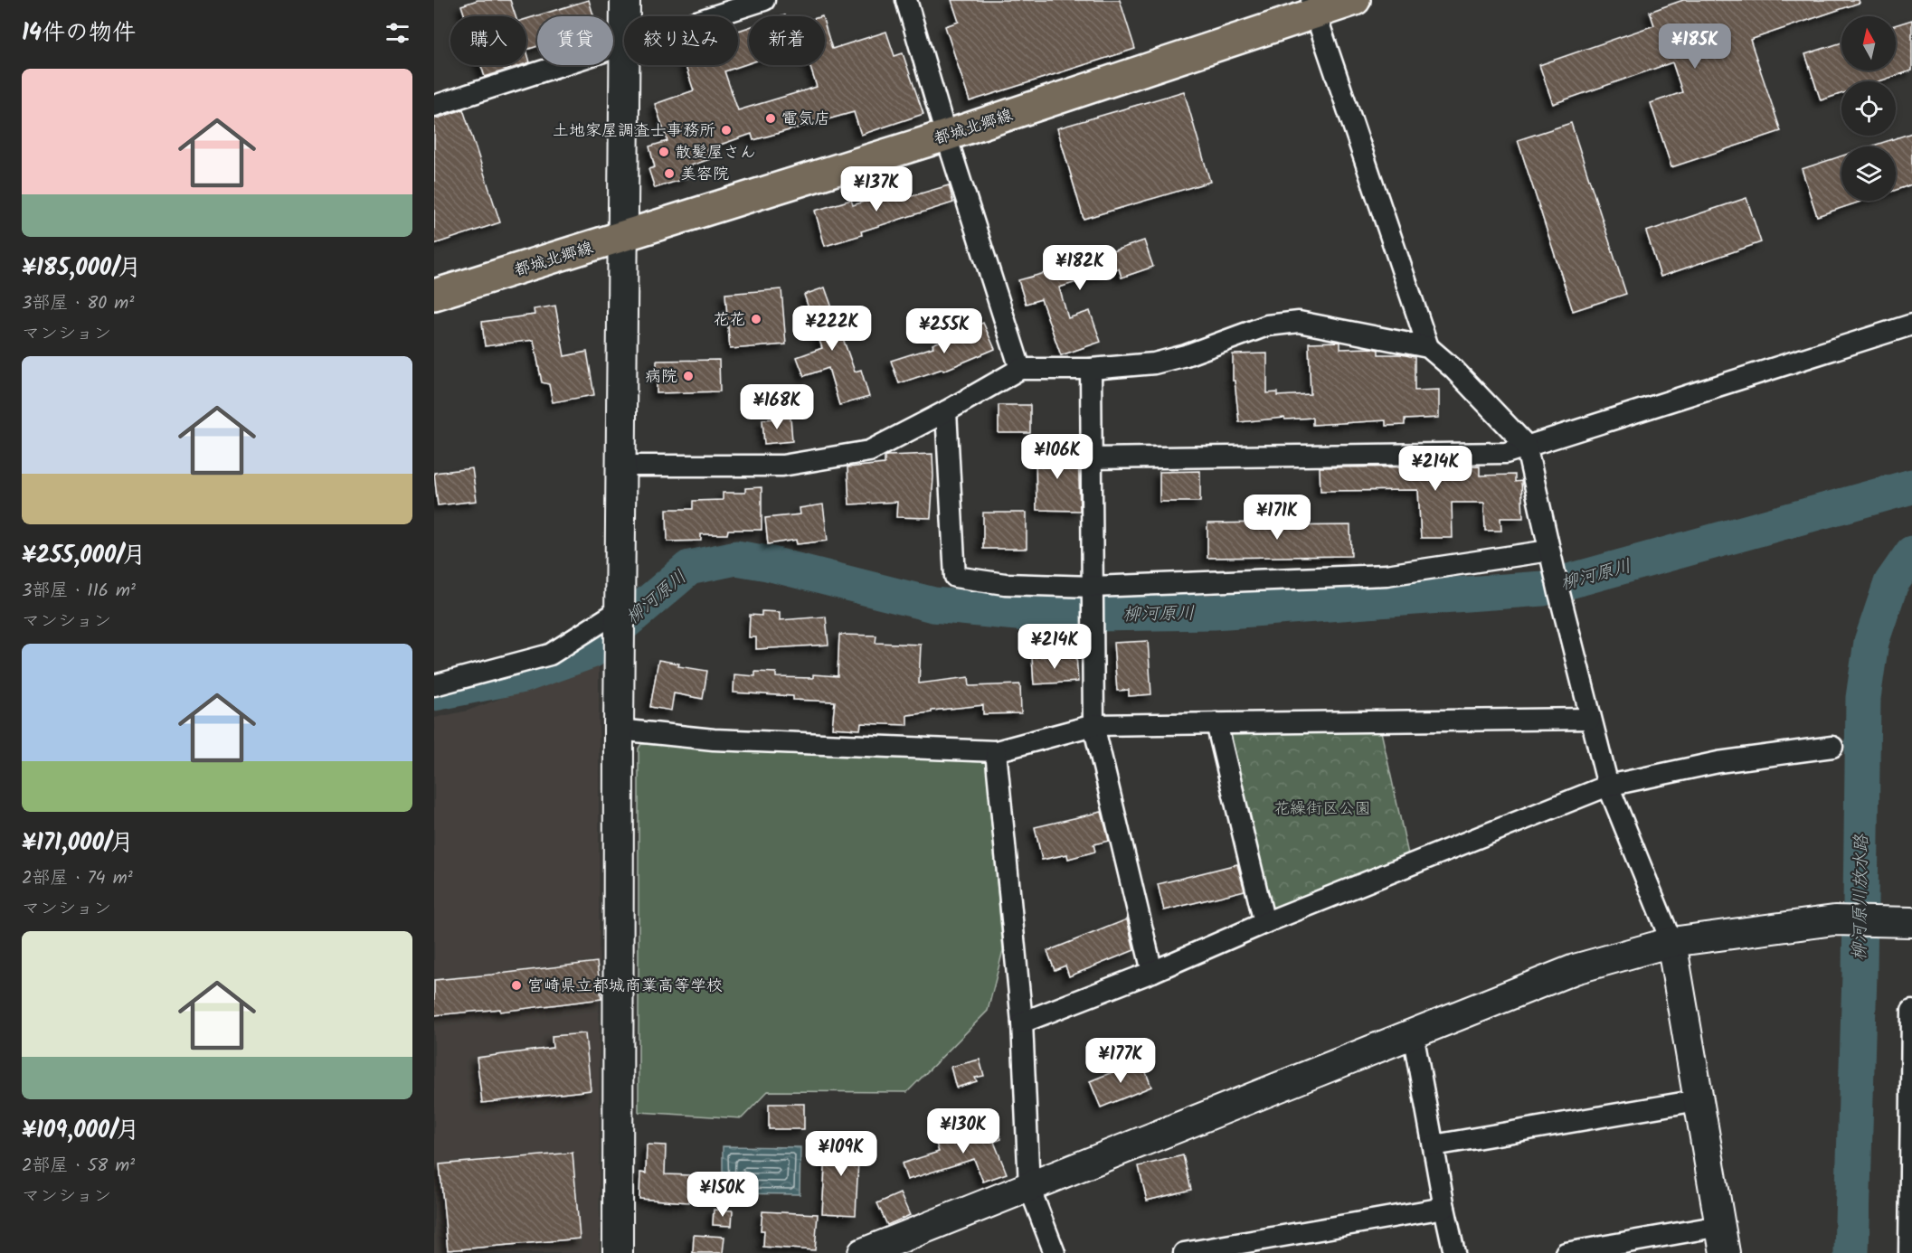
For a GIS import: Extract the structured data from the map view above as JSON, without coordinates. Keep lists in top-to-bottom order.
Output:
{
  "streets": {
    "main road": ["都城北郷線"]
  },
  "water": ["柳河原川", "柳河原川放水路"],
  "parks": ["花繰街区公園"],
  "places": [
    "電気店",
    "土地家屋調査士事務所",
    "散髪屋さん",
    "美容院",
    "花花",
    "病院",
    "宮崎県立都城商業高等学校"
  ],
  "north": "top",
  "page": {
    "heading": "14件の物件",
    "chip": [
      "購入",
      "賃貸",
      "絞り込み",
      "新着"
    ],
    "price": [
      "¥185K",
      "¥137K",
      "¥182K",
      "¥222K",
      "¥255K",
      "¥168K",
      "¥106K",
      "¥214K",
      "¥171K",
      "¥214K",
      "¥177K",
      "¥130K",
      "¥109K",
      "¥150K"
    ],
    "list": [
      {
        "name": "¥185,000/月",
        "note": "3部屋 · 80 m² · マンション"
      },
      {
        "name": "¥255,000/月",
        "note": "3部屋 · 116 m² · マンション"
      },
      {
        "name": "¥171,000/月",
        "note": "2部屋 · 74 m² · マンション"
      },
      {
        "name": "¥109,000/月",
        "note": "2部屋 · 58 m² · マンション"
      }
    ]
  }
}
